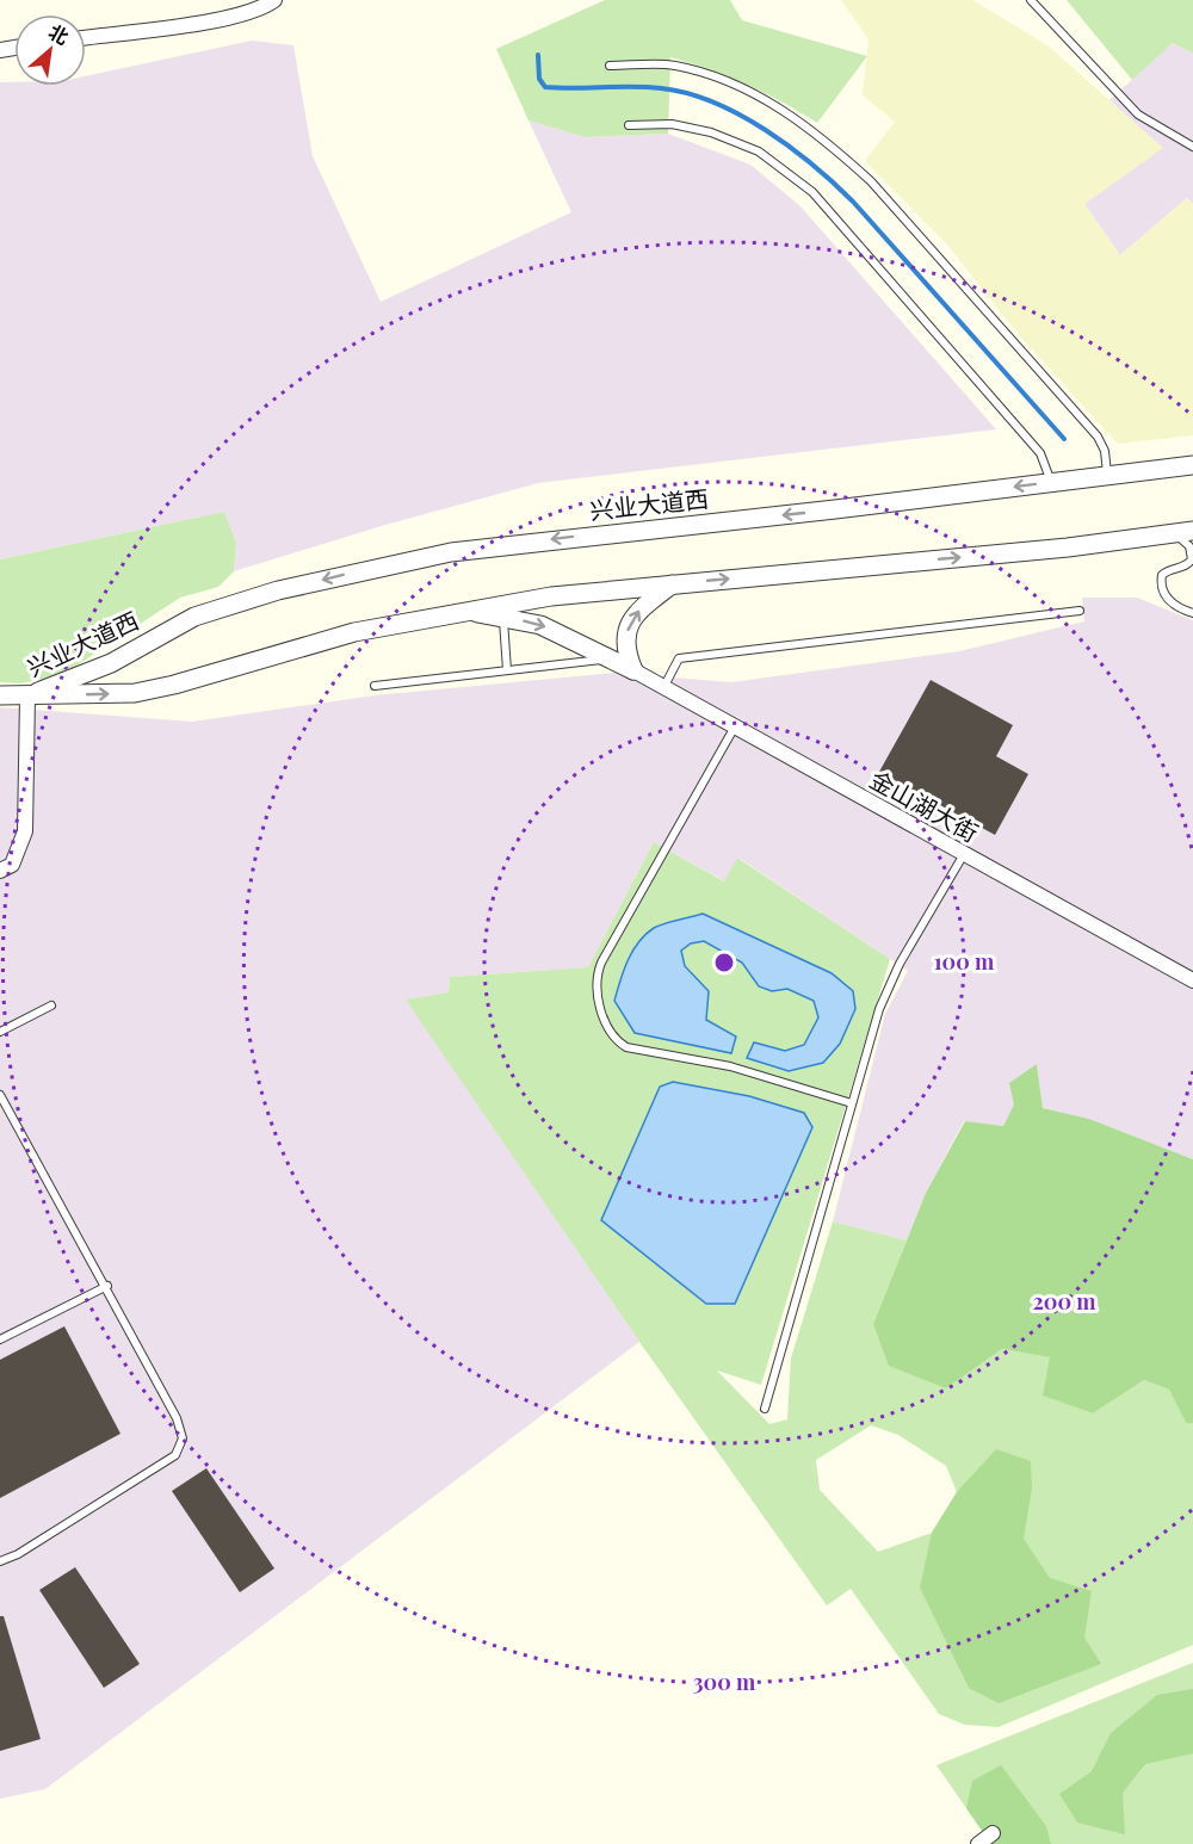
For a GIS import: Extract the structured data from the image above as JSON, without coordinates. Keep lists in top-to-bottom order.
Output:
{
  "streets": {
    "street": ["兴业大道西", "金山湖大街"]
  },
  "north": "top right",
  "rings": ["100 m", "200 m", "300 m"]
}
